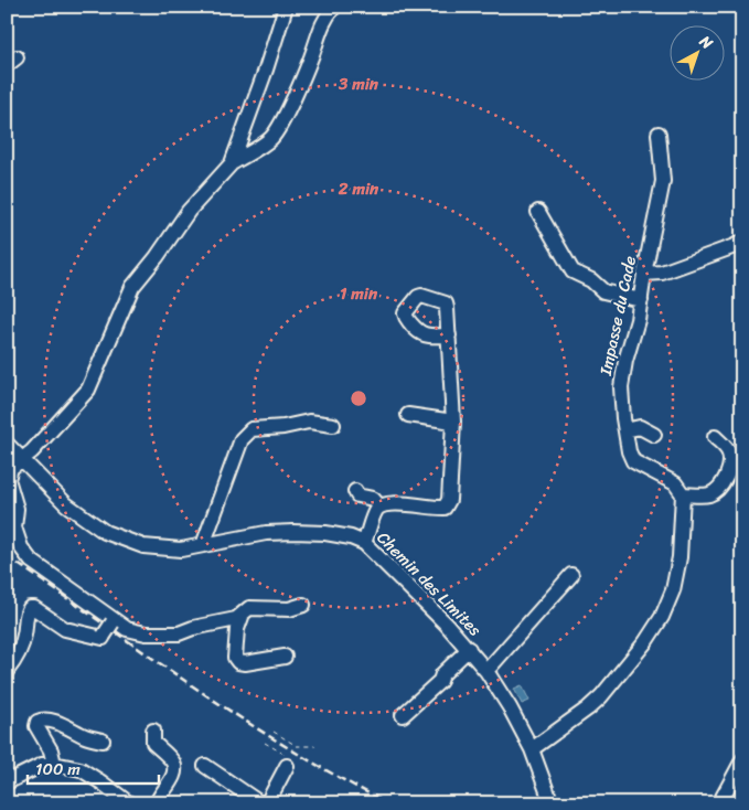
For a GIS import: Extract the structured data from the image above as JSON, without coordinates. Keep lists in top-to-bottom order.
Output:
{
  "streets": {
    "street": ["Impasse du Cade", "Chemin des Limites"]
  },
  "scale_bar": "100 m",
  "north": "top right",
  "rings": ["3 min", "2 min", "1 min"]
}
